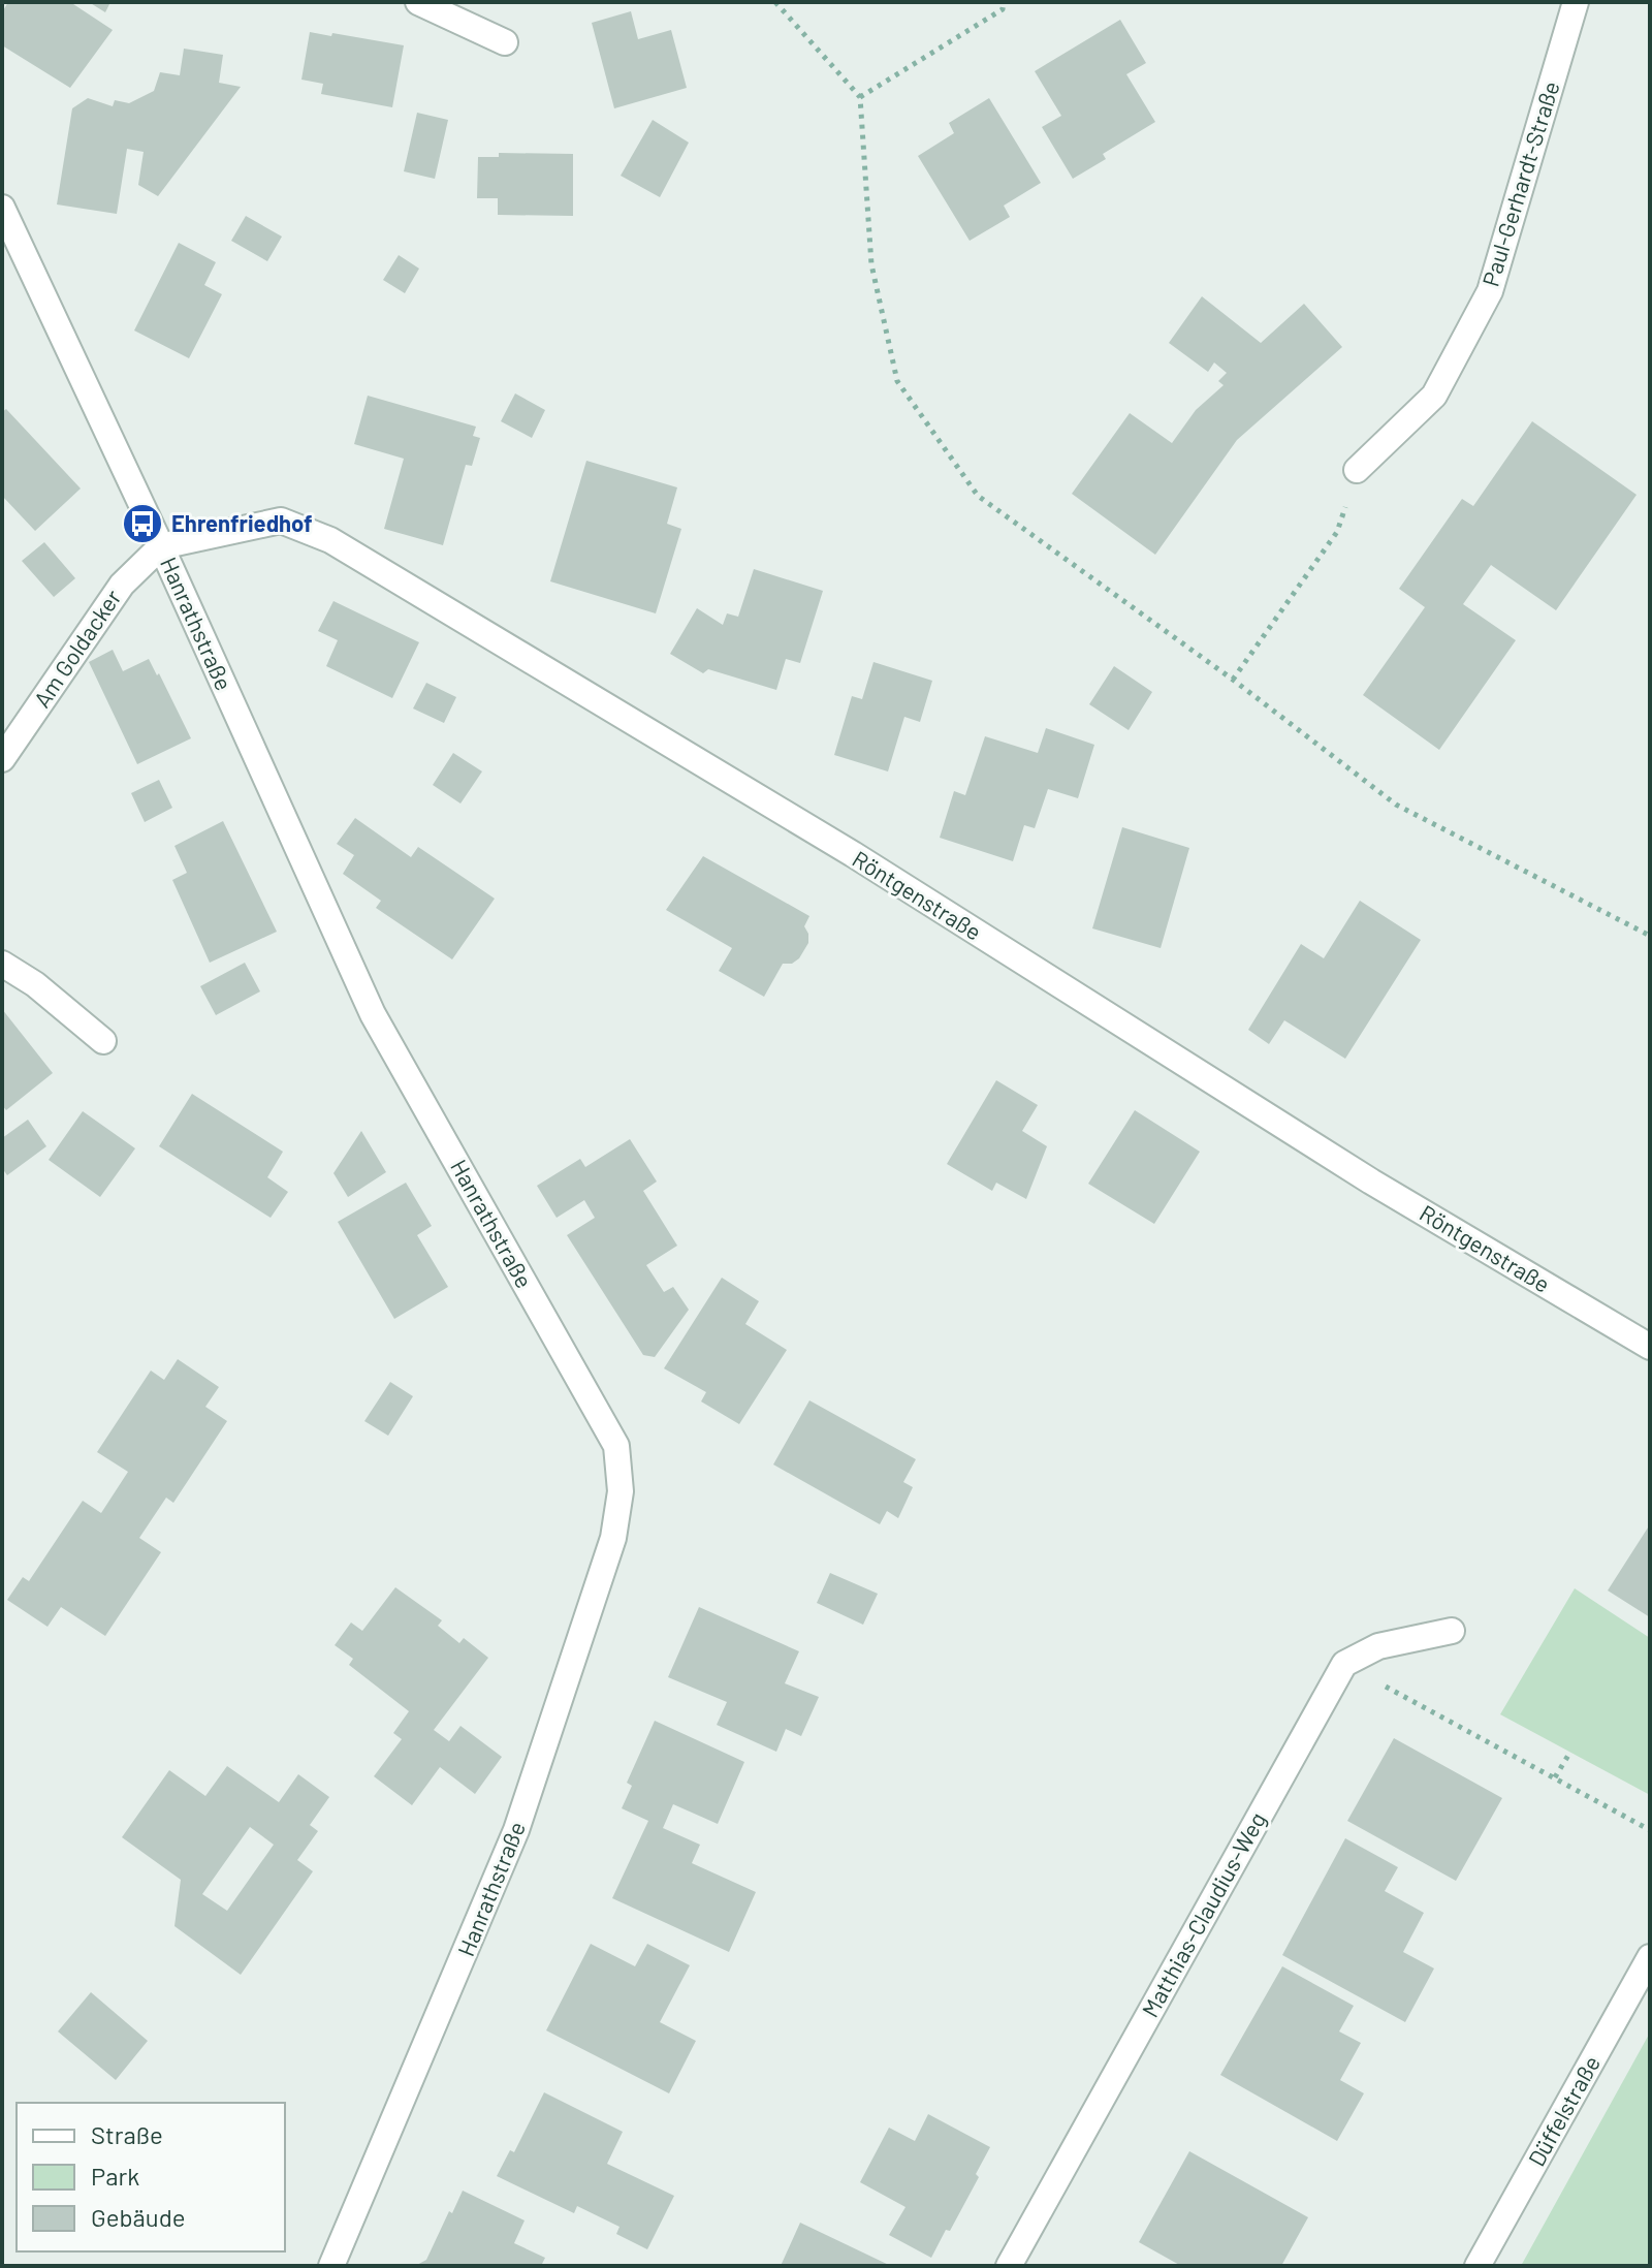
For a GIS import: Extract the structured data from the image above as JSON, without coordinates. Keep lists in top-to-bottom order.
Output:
{
  "streets": {
    "street": [
      "Paul-Gerhardt-Straße",
      "Hanrathstraße",
      "Am Goldacker",
      "Röntgenstraße",
      "Matthias-Claudius-Weg",
      "Düffelstraße"
    ]
  },
  "crossings": [
    ["Hanrathstraße", "Am Goldacker"],
    ["Hanrathstraße", "Röntgenstraße"],
    ["Am Goldacker", "Röntgenstraße"]
  ],
  "places": {
    "bus stop": ["Ehrenfriedhof"]
  },
  "legend": ["Straße", "Park", "Gebäude"]
}
